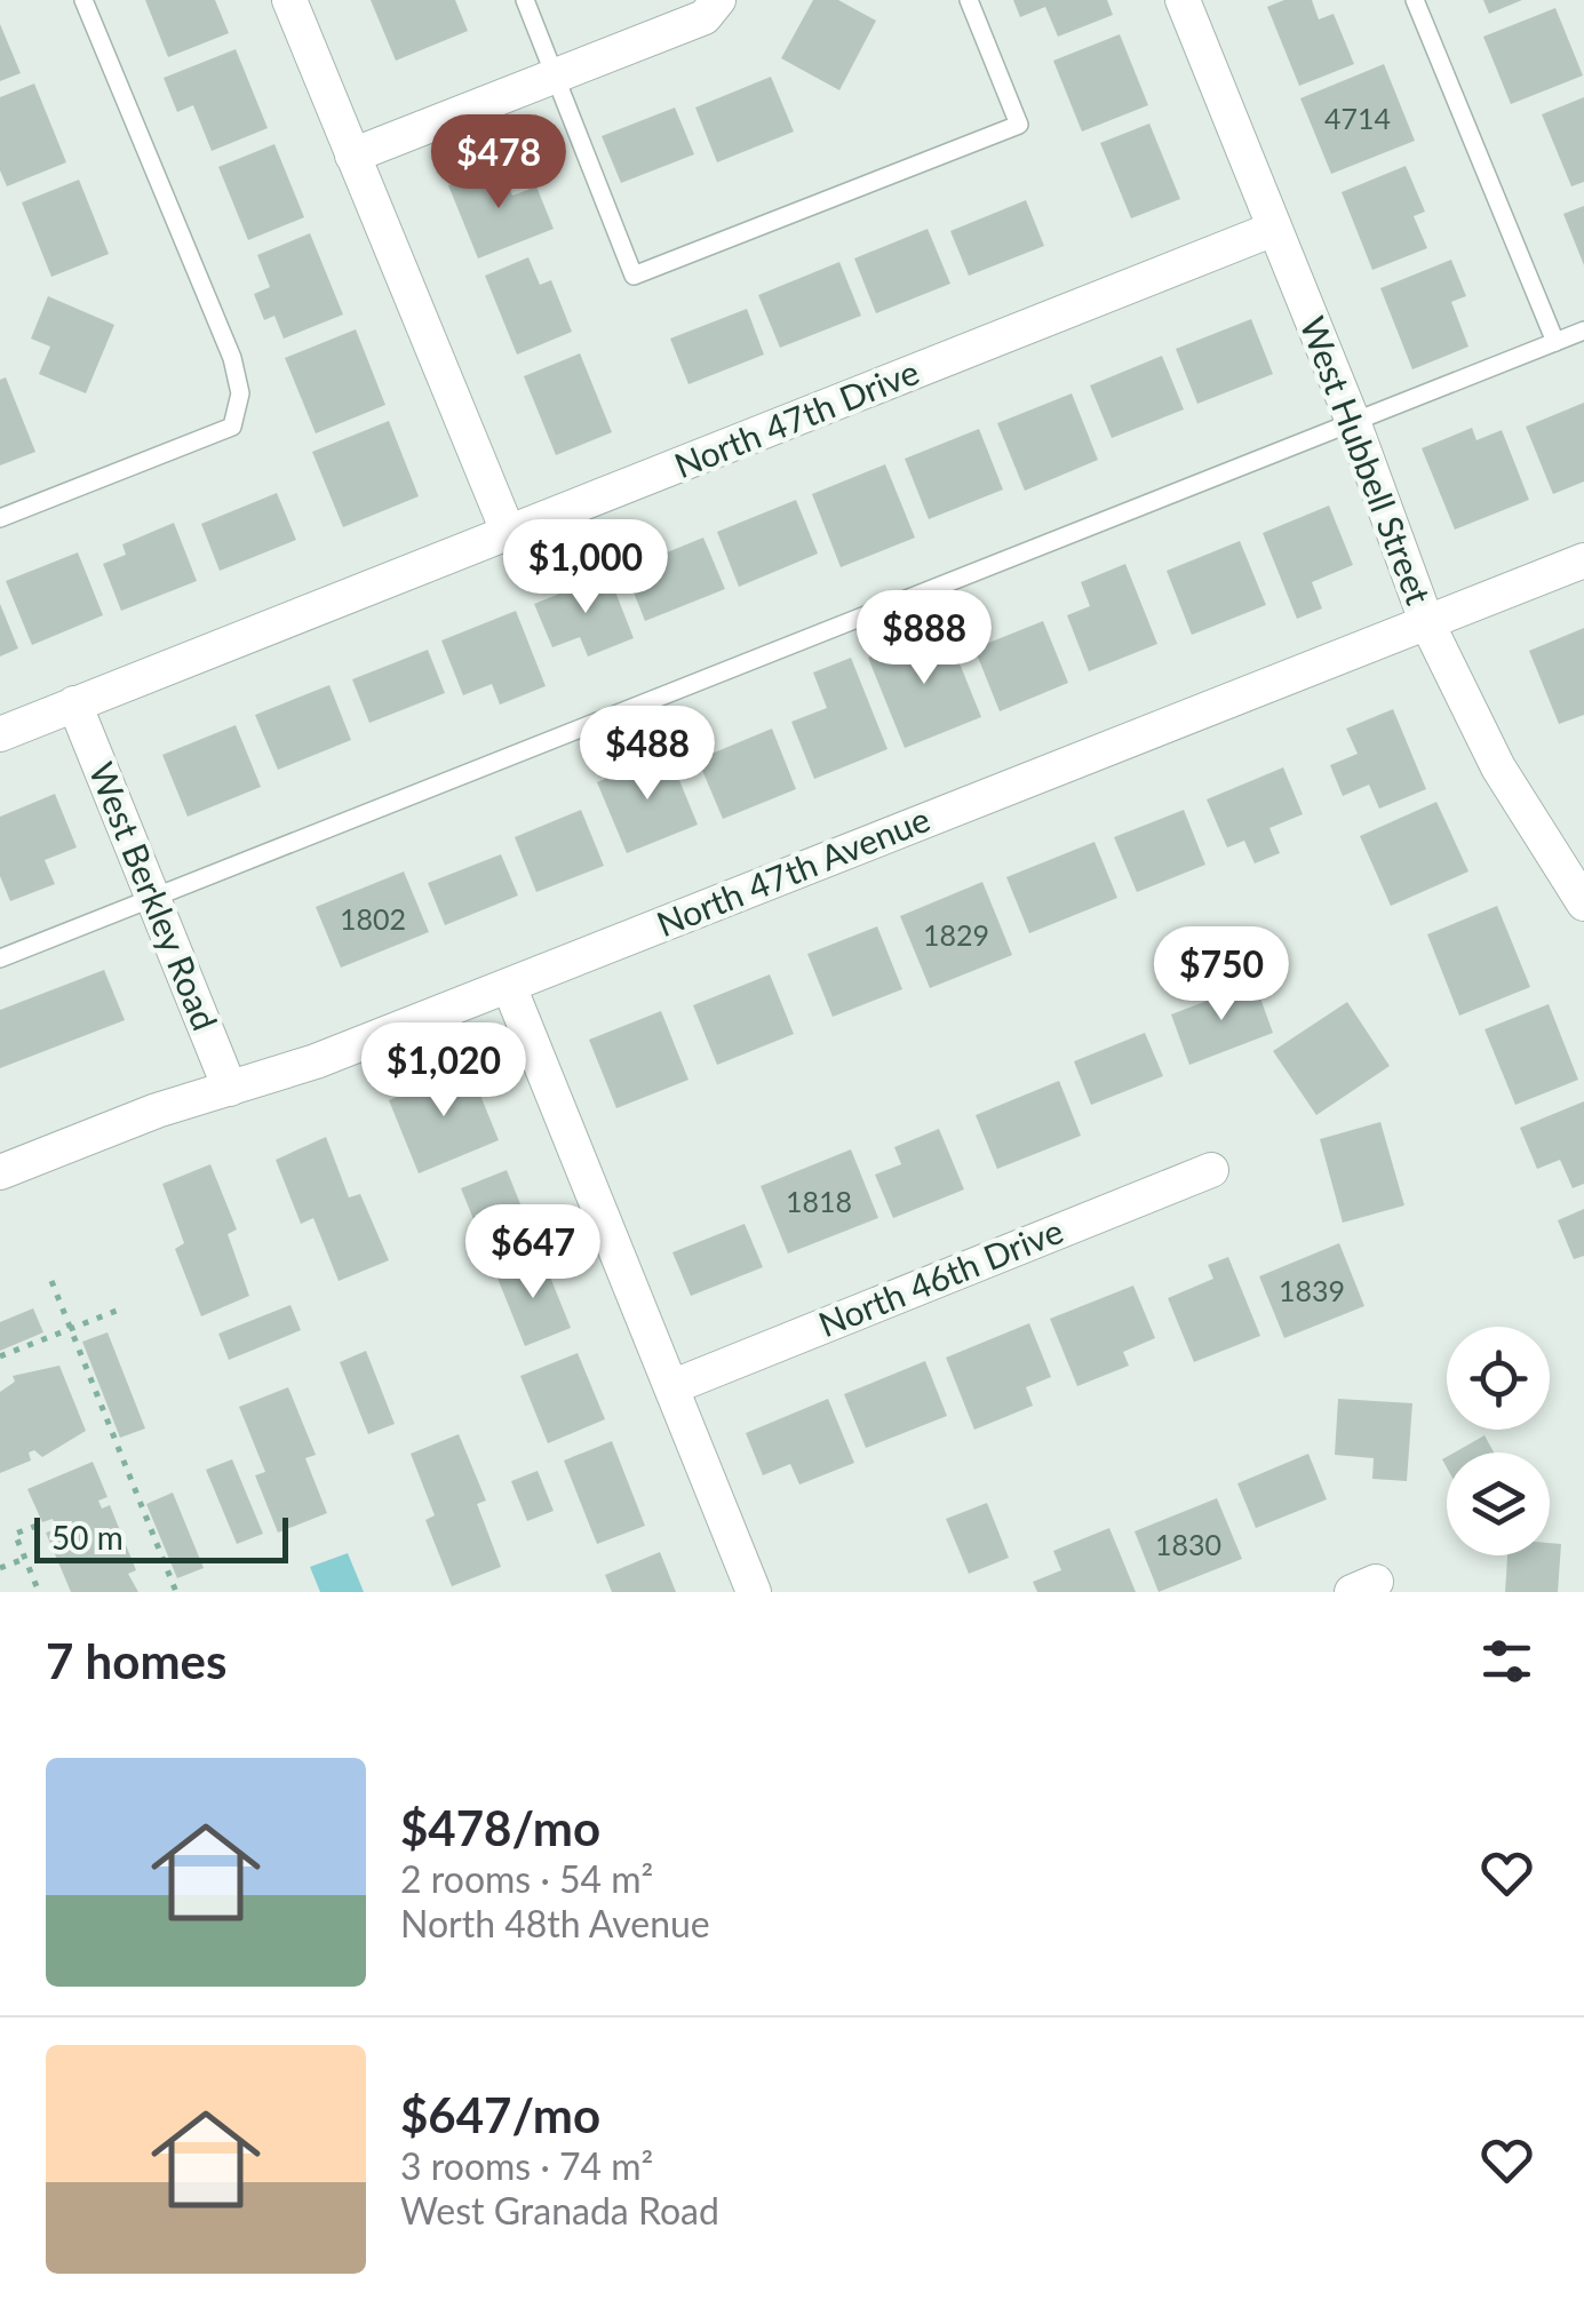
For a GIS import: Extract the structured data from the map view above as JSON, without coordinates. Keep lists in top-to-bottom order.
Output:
{
  "streets": {
    "street": [
      "North 47th Drive",
      "West Hubbell Street",
      "North 47th Avenue",
      "West Berkley Road",
      "North 46th Drive"
    ]
  },
  "crossings": [
    ["North 47th Drive", "West Hubbell Street"],
    ["North 47th Drive", "West Berkley Road"],
    ["West Hubbell Street", "North 47th Avenue"],
    ["North 47th Avenue", "West Berkley Road"]
  ],
  "house_numbers": [
    "4714",
    "1802",
    "1829",
    "1818",
    "1839",
    "1830"
  ],
  "scale_bar": "50 m",
  "page": {
    "price": [
      "$478",
      "$1,000",
      "$888",
      "$488",
      "$750",
      "$1,020",
      "$647"
    ],
    "scale": "50 m",
    "heading": "7 homes",
    "list": [
      {
        "name": "$478/mo",
        "note": "2 rooms · 54 m² · North 48th Avenue"
      },
      {
        "name": "$647/mo",
        "note": "3 rooms · 74 m² · West Granada Road"
      }
    ]
  }
}
